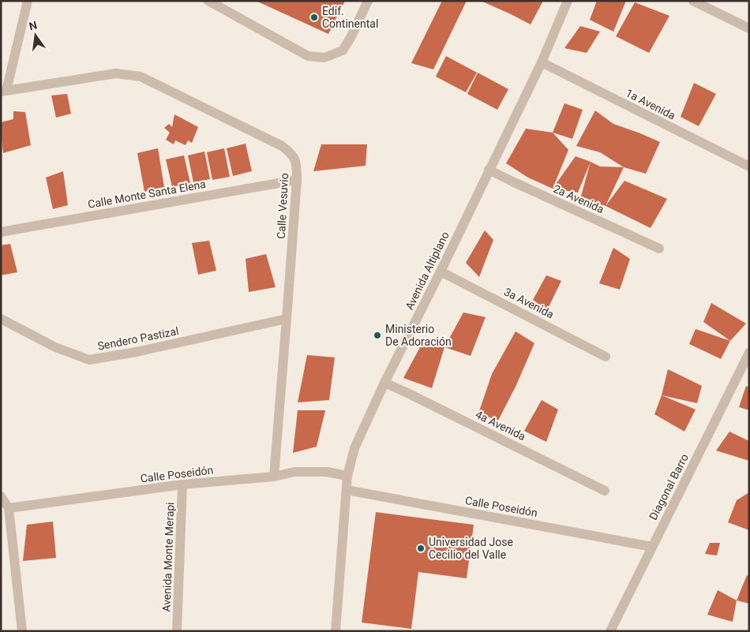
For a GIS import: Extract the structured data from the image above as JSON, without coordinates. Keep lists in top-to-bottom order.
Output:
{
  "streets": {
    "street": [
      "1a Avenida",
      "Calle Monte Santa Elena",
      "2a Avenida",
      "Calle Vesuvio",
      "Avenida Altiplano",
      "3a Avenida",
      "Sendero Pastizal",
      "4a Avenida",
      "Calle Poseidón",
      "Diagonal Barro",
      "Avenida Monte Merapi"
    ]
  },
  "crossings": [
    ["1a Avenida", "Avenida Altiplano"],
    ["Calle Monte Santa Elena", "Calle Vesuvio"],
    ["2a Avenida", "Avenida Altiplano"],
    ["Calle Vesuvio", "Sendero Pastizal"],
    ["Calle Vesuvio", "Calle Poseidón"],
    ["Avenida Altiplano", "3a Avenida"],
    ["Avenida Altiplano", "4a Avenida"],
    ["Avenida Altiplano", "Calle Poseidón"],
    ["Calle Poseidón", "Diagonal Barro"],
    ["Calle Poseidón", "Avenida Monte Merapi"]
  ],
  "places": ["Edif. Continental", "Ministerio De Adoración", "Universidad Jose Cecilio del Valle"],
  "north": "top"
}
